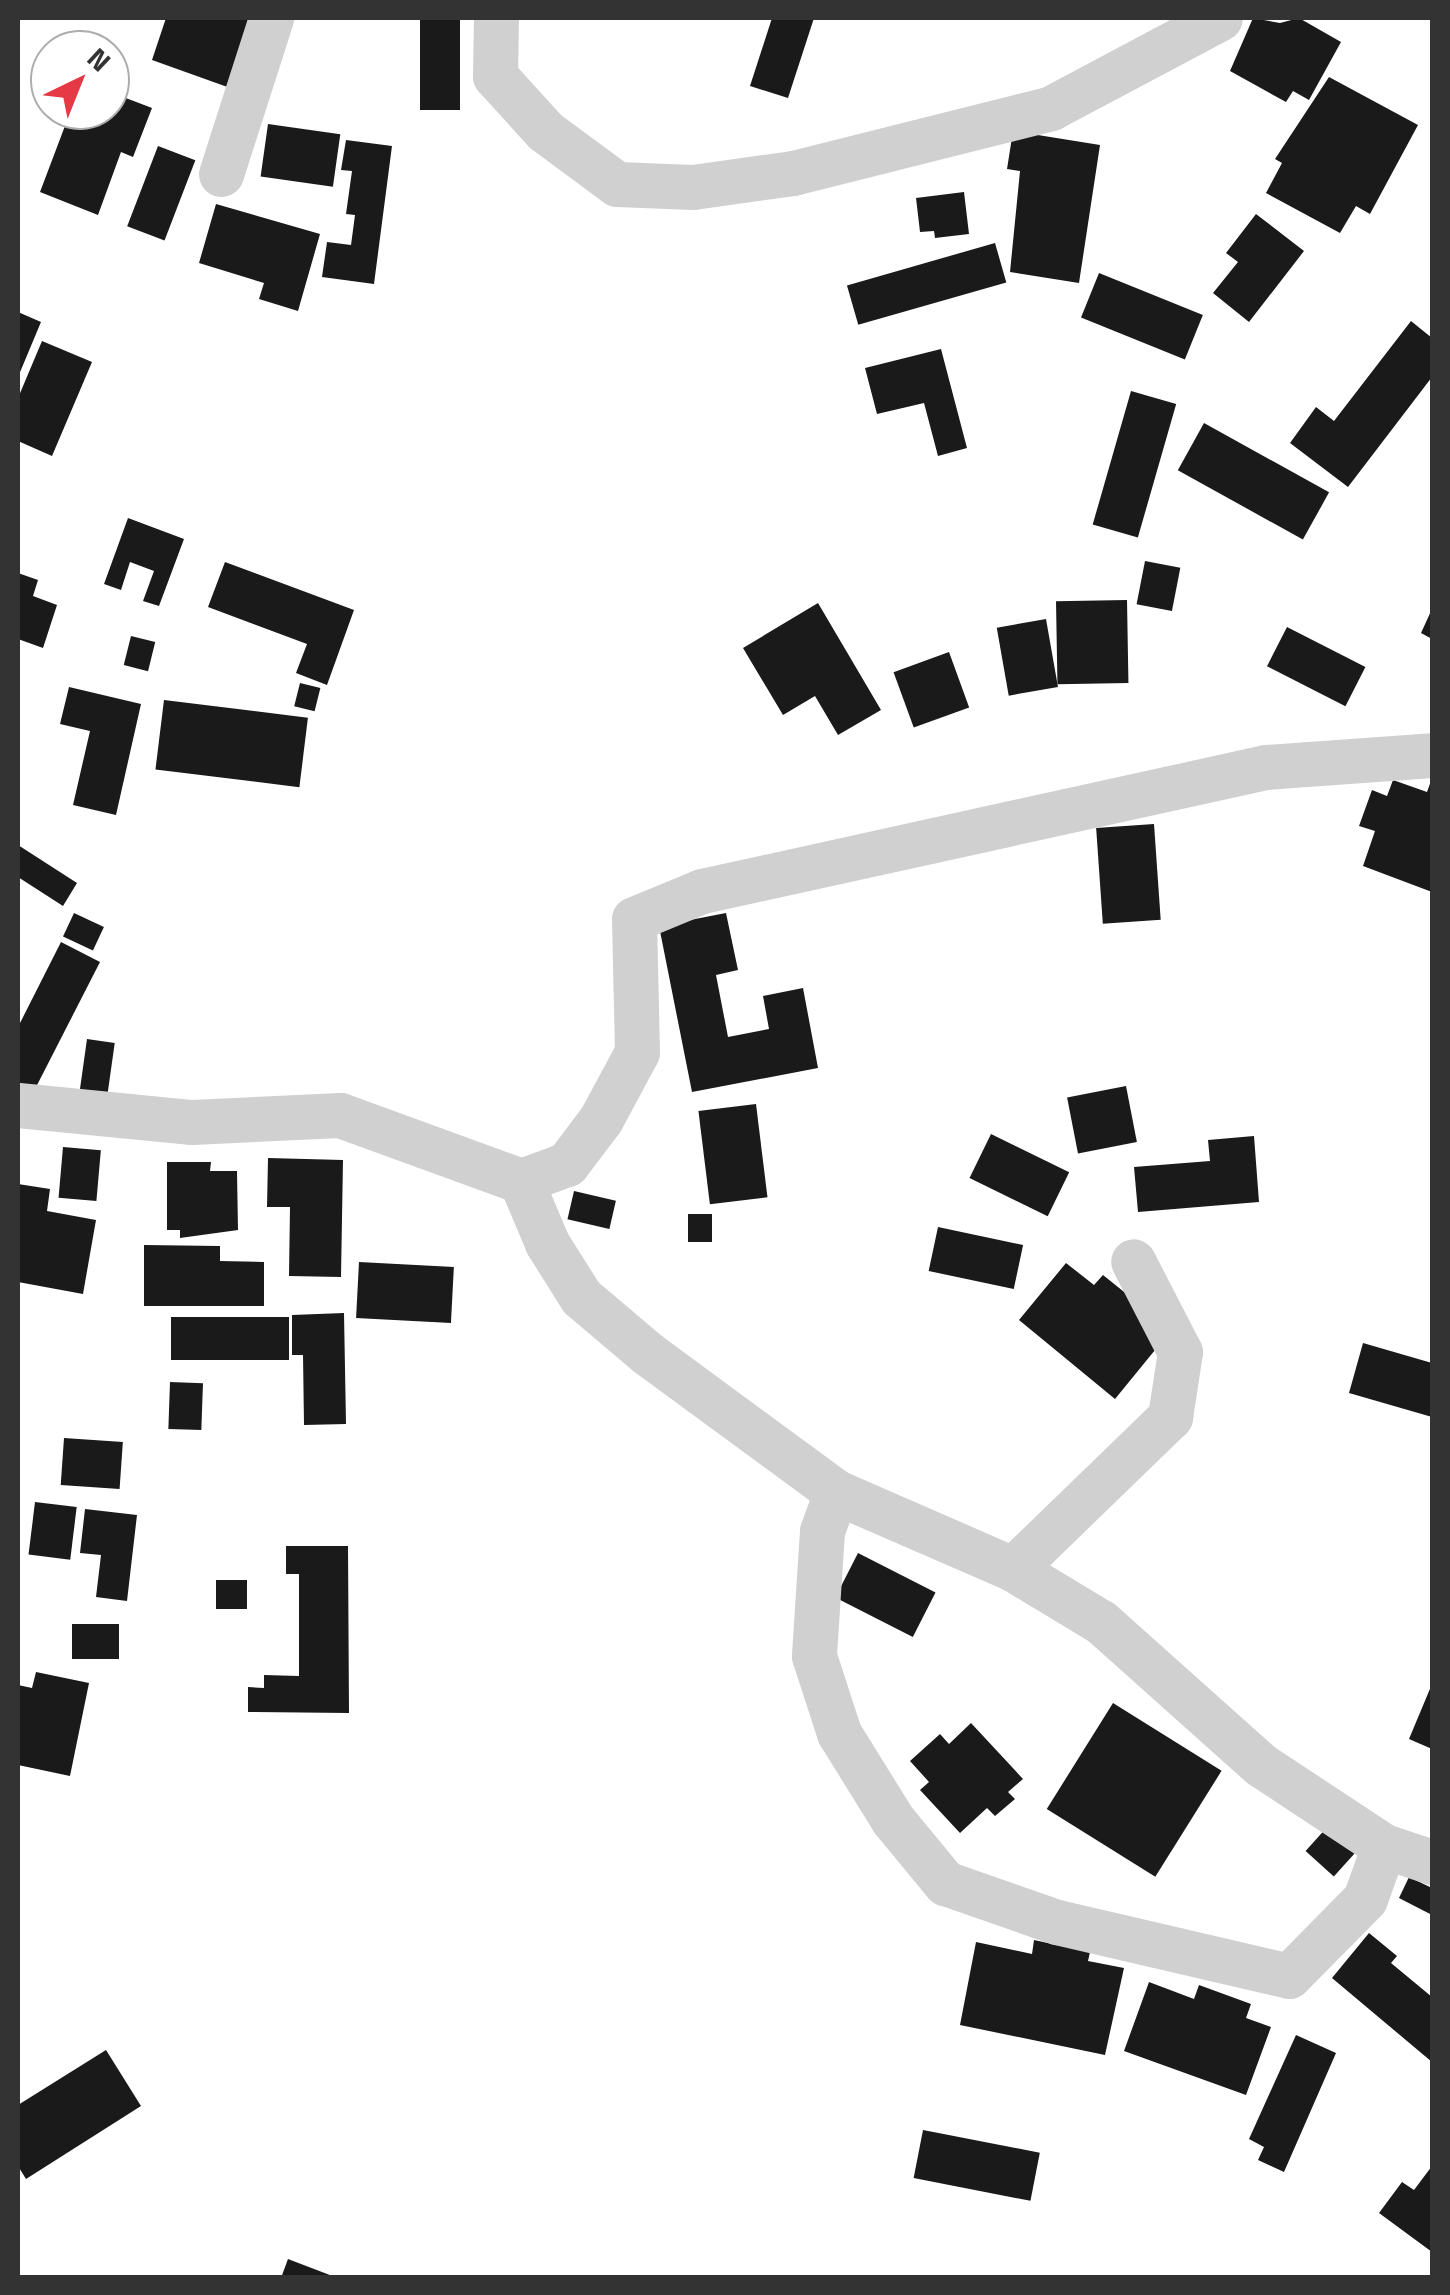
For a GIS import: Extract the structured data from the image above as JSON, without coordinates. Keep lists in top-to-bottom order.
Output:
{
  "north": "top right"
}
